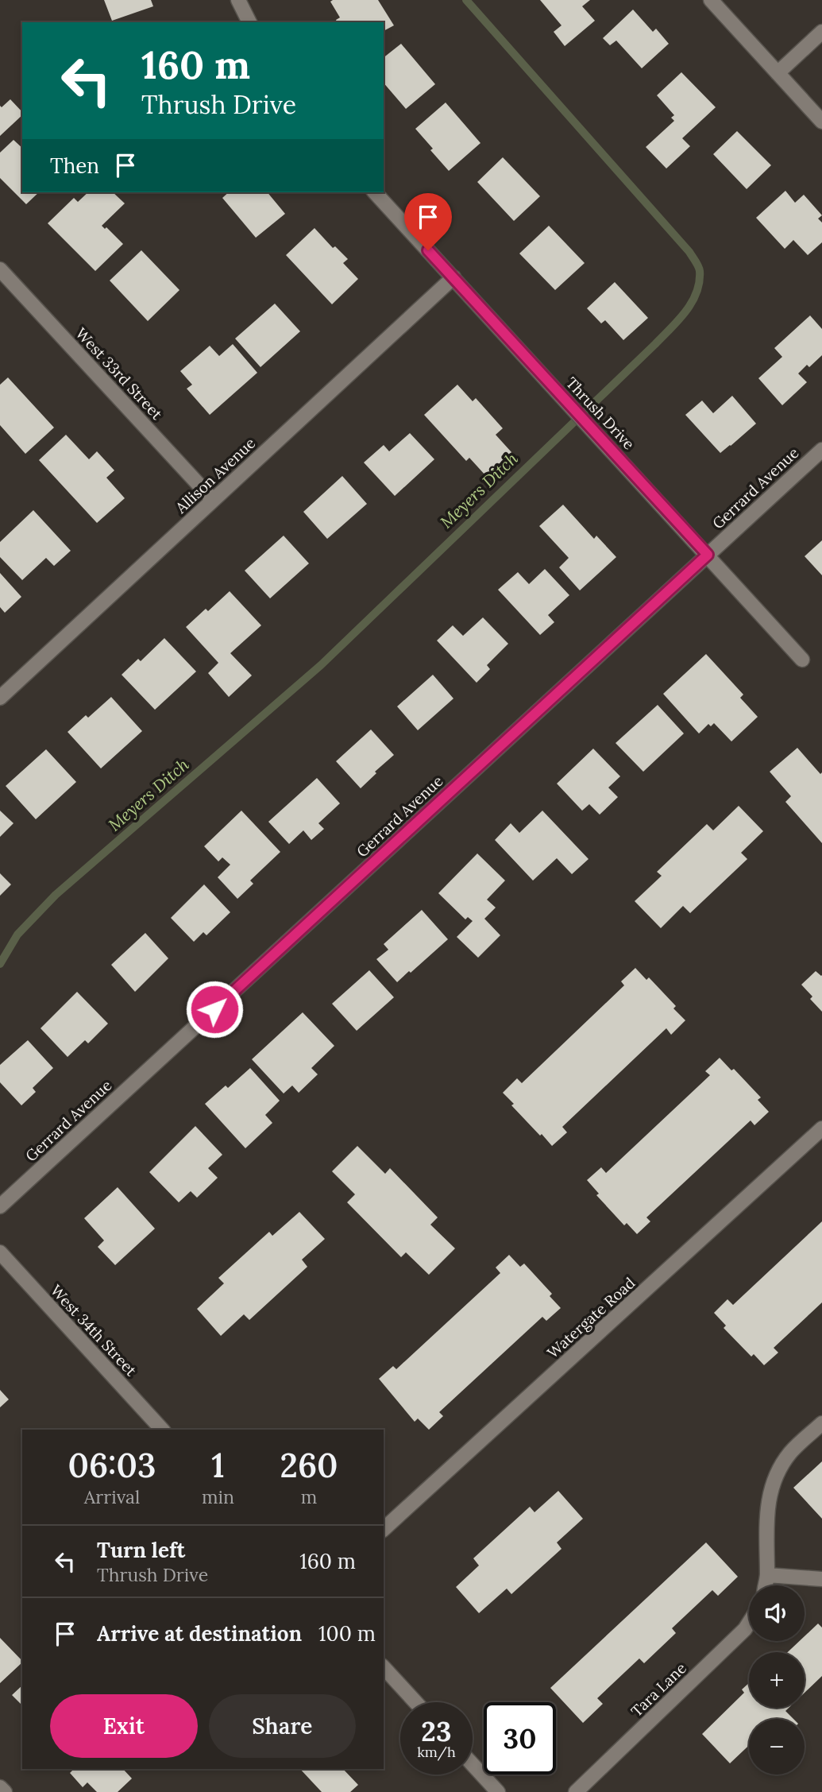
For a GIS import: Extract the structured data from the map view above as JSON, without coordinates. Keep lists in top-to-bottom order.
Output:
{
  "streets": {
    "street": [
      "West 33rd Street",
      "Thrush Drive",
      "Allison Avenue",
      "Gerrard Avenue",
      "Watergate Road",
      "West 34th Street",
      "Tara Lane"
    ]
  },
  "crossings": [
    ["West 33rd Street", "Allison Avenue"],
    ["Thrush Drive", "Allison Avenue"],
    ["Thrush Drive", "Gerrard Avenue"]
  ],
  "water": ["Meyers Ditch"],
  "page": {
    "turn": ["160 m", "Thrush Drive"],
    "then": "Then",
    "eta": [
      "06:03",
      "Arrival",
      "1",
      "min",
      "260",
      "m"
    ],
    "list": [
      {
        "name": "Turn left",
        "note": "Thrush Drive",
        "value": "160 m"
      },
      {
        "name": "Arrive at destination",
        "value": "100 m"
      }
    ],
    "map_buttons": ["+", "−"],
    "buttons": ["Exit", "Share"],
    "speed": "23 km/h",
    "limit": "30"
  }
}
